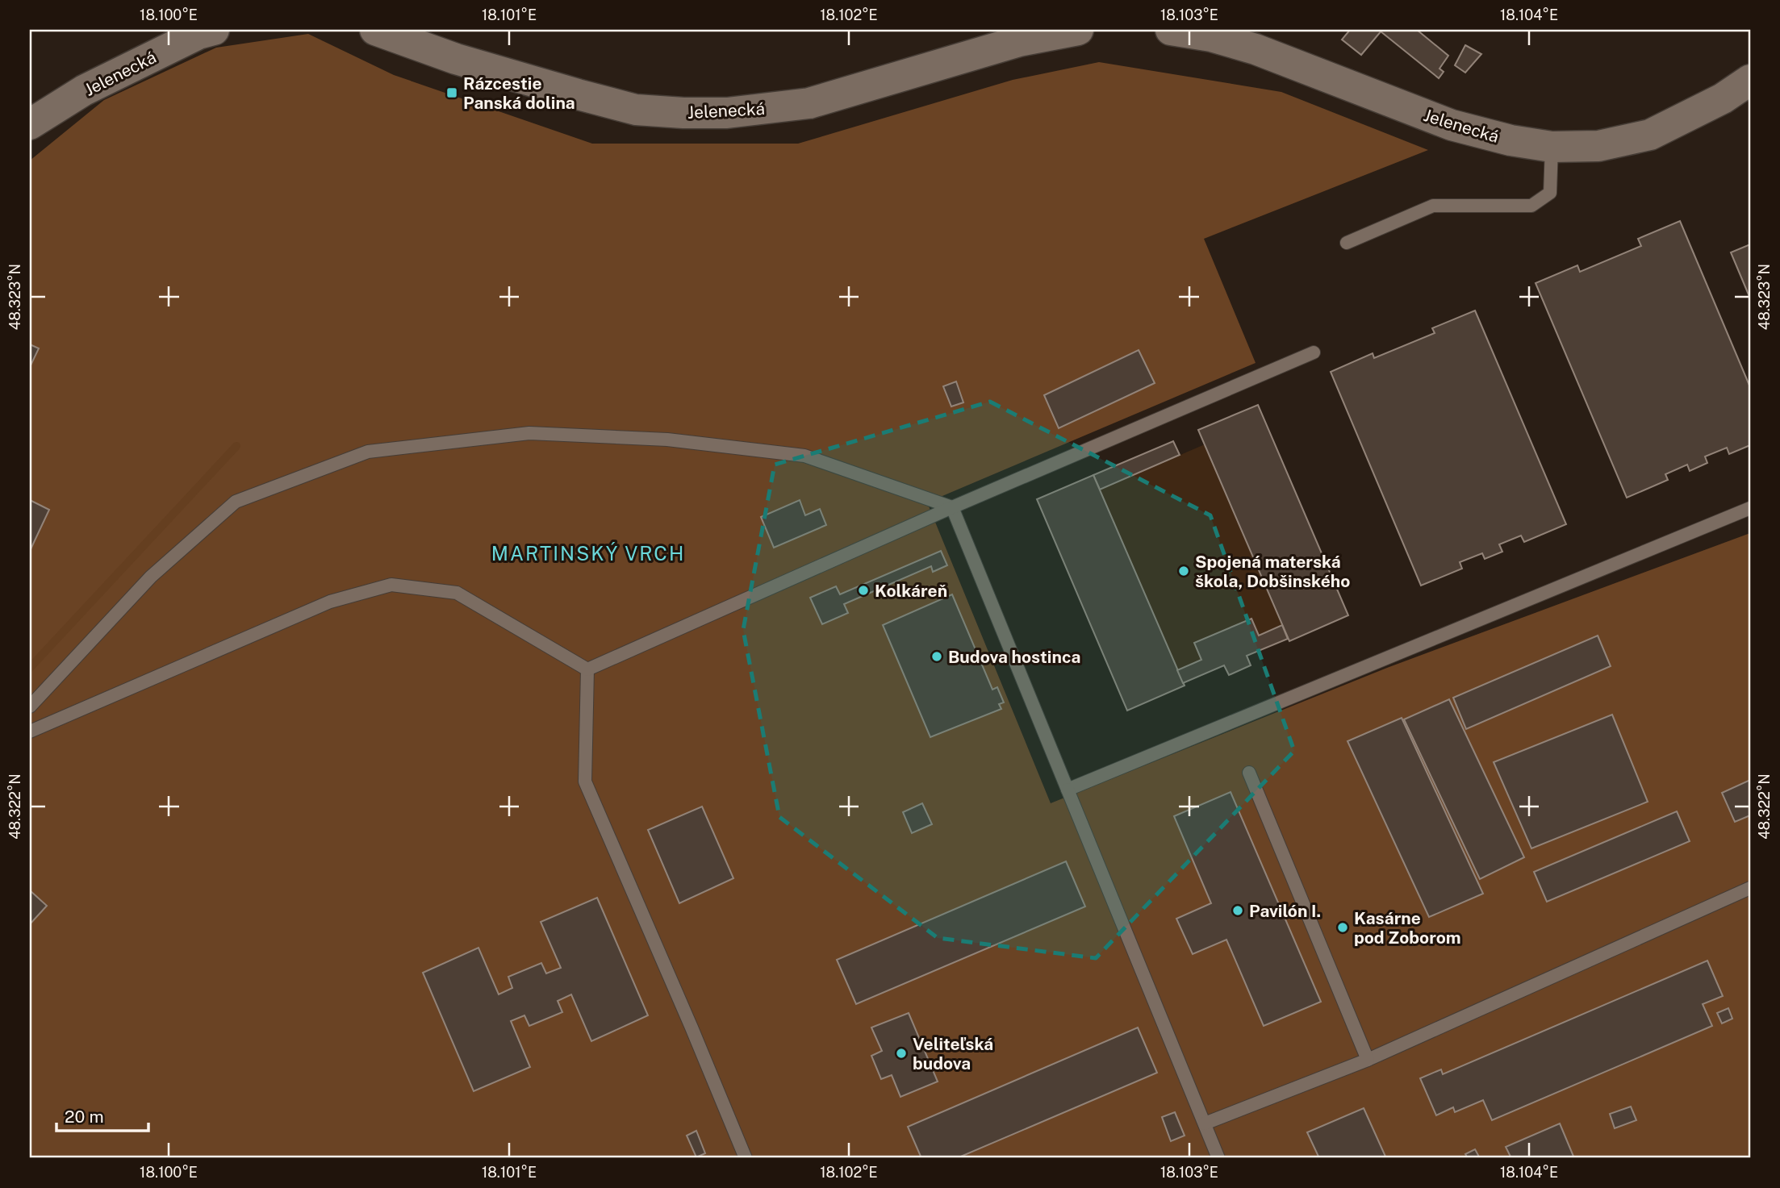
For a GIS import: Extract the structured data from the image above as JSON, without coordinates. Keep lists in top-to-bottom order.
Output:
{
  "streets": {
    "street": ["Jelenecká"]
  },
  "districts": ["MARTINSKÝ VRCH"],
  "places": {
    "transit": ["Rázcestie Panská dolina"],
    "other": [
      "Spojená materská škola, Dobšinského",
      "Kolkáreň",
      "Budova hostinca",
      "Pavilón I.",
      "Kasárne pod Zoborom",
      "Veliteľská budova"
    ]
  },
  "scale_bar": "20 m",
  "coordinates": [
    "18.100°E",
    "18.101°E",
    "18.102°E",
    "18.103°E",
    "18.104°E",
    "48.323°N",
    "48.322°N"
  ]
}
